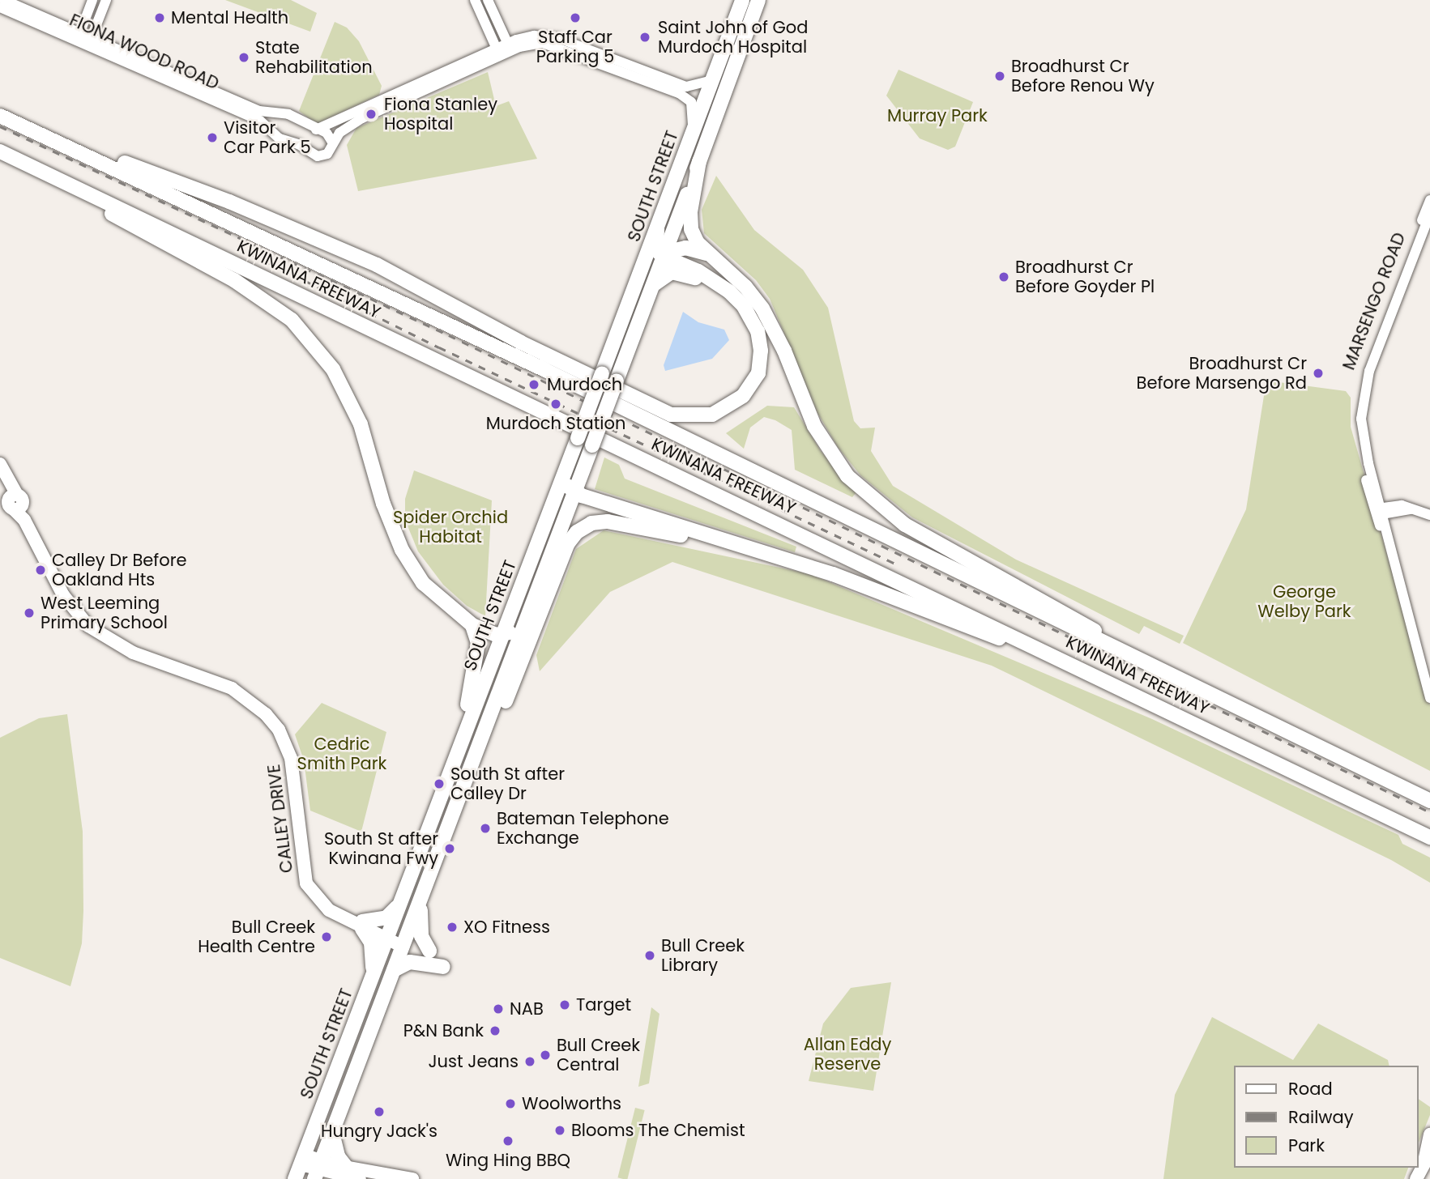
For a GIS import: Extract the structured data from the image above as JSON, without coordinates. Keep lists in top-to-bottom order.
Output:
{
  "streets": {
    "highway": ["SOUTH STREET", "KWINANA FREEWAY"],
    "main road": ["CALLEY DRIVE"],
    "street": ["FIONA WOOD ROAD", "MARSENGO ROAD"]
  },
  "crossings": [
    ["FIONA WOOD ROAD", "SOUTH STREET"],
    ["SOUTH STREET", "CALLEY DRIVE"]
  ],
  "parks": [
    "Murray Park",
    "Spider Orchid Habitat",
    "George Welby Park",
    "Cedric Smith Park",
    "Allan Eddy Reserve"
  ],
  "places": [
    "Mental Health",
    "Staff Car Parking 5",
    "Saint John of God Murdoch Hospital",
    "State Rehabilitation",
    "Broadhurst Cr Before Renou Wy",
    "Fiona Stanley Hospital",
    "Visitor Car Park 5",
    "Broadhurst Cr Before Goyder Pl",
    "Broadhurst Cr Before Marsengo Rd",
    "Murdoch",
    "Murdoch Station",
    "Calley Dr Before Oakland Hts",
    "West Leeming Primary School",
    "South St after Calley Dr",
    "Bateman Telephone Exchange",
    "South St after Kwinana Fwy",
    "XO Fitness",
    "Bull Creek Health Centre",
    "Bull Creek Library",
    "Target",
    "NAB",
    "P&N Bank",
    "Bull Creek Central",
    "Just Jeans",
    "Woolworths",
    "Hungry Jack's",
    "Blooms The Chemist",
    "Wing Hing BBQ"
  ],
  "legend": ["Road", "Railway", "Park"]
}
